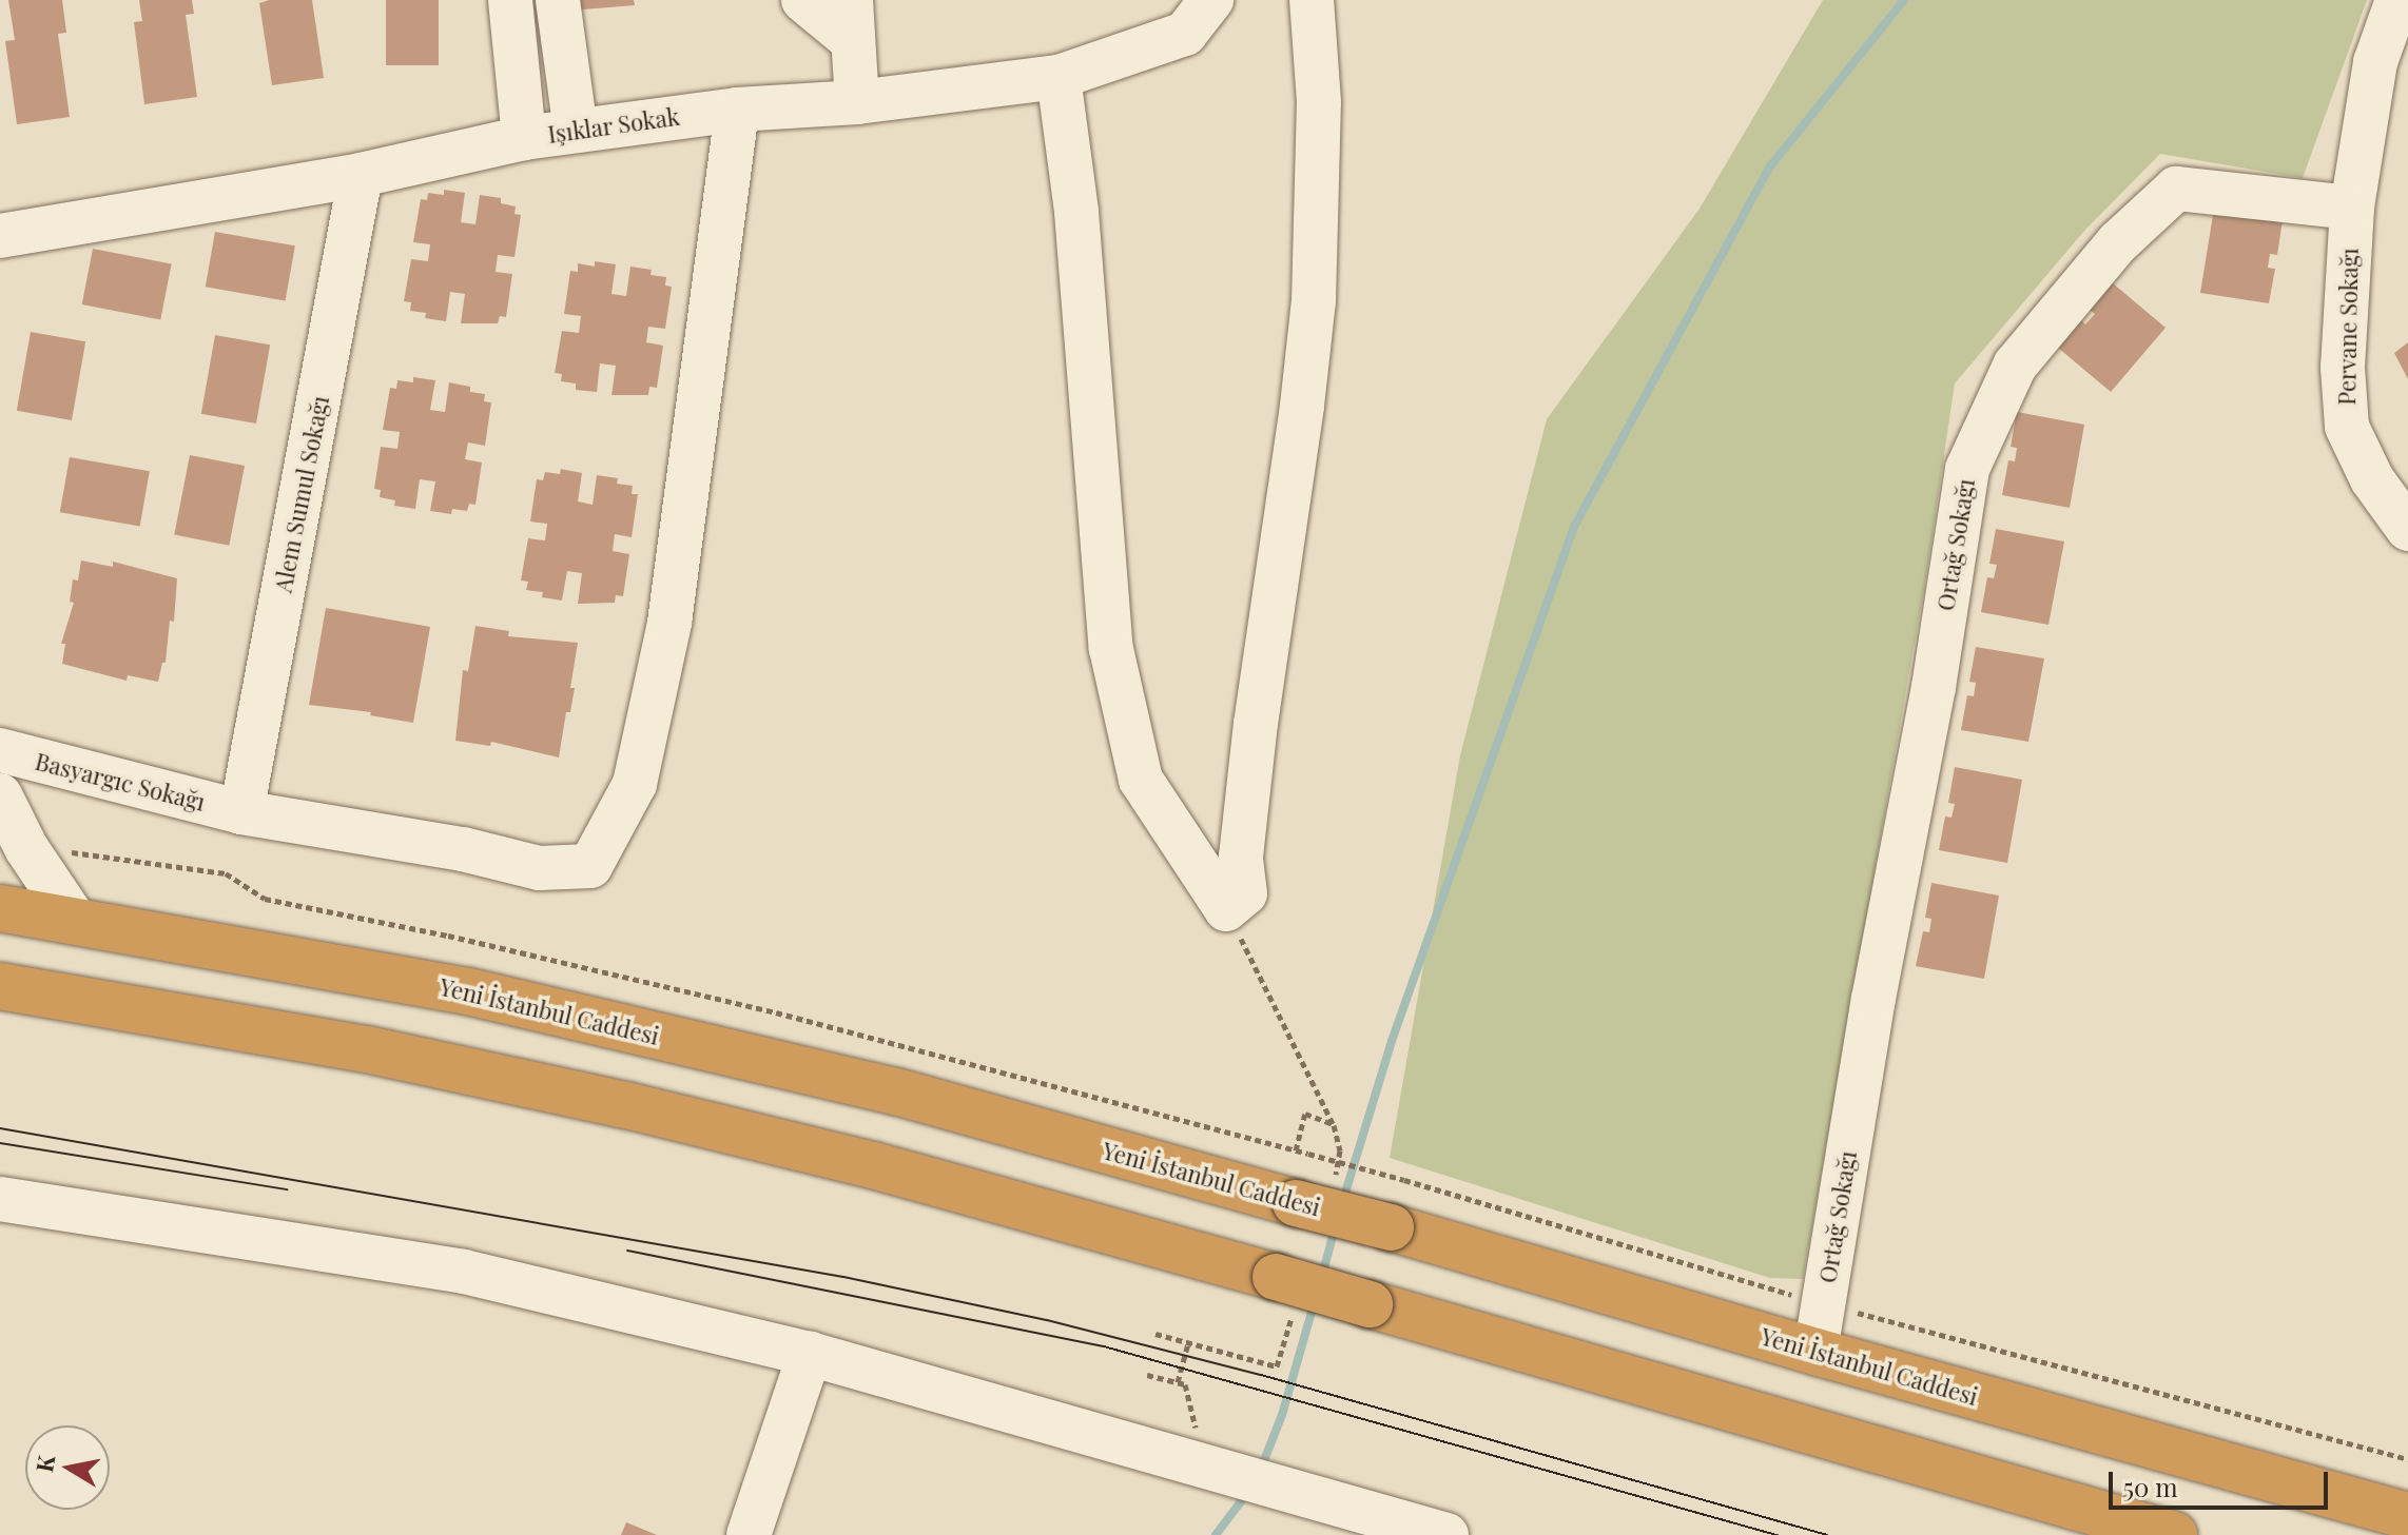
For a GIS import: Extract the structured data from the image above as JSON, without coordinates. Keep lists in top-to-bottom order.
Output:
{
  "streets": {
    "highway": ["Yeni İstanbul Caddesi"],
    "street": [
      "Işıklar Sokak",
      "Pervane Sokağı",
      "Alem Sumul Sokağı",
      "Ortağ Sokağı",
      "Basyargıc Sokağı"
    ]
  },
  "crossings": [
    ["Işıklar Sokak", "Alem Sumul Sokağı"],
    ["Işıklar Sokak", "Basyargıc Sokağı"],
    ["Pervane Sokağı", "Ortağ Sokağı"],
    ["Alem Sumul Sokağı", "Basyargıc Sokağı"],
    ["Ortağ Sokağı", "Yeni İstanbul Caddesi"]
  ],
  "scale_bar": "50 m",
  "north": "left"
}
